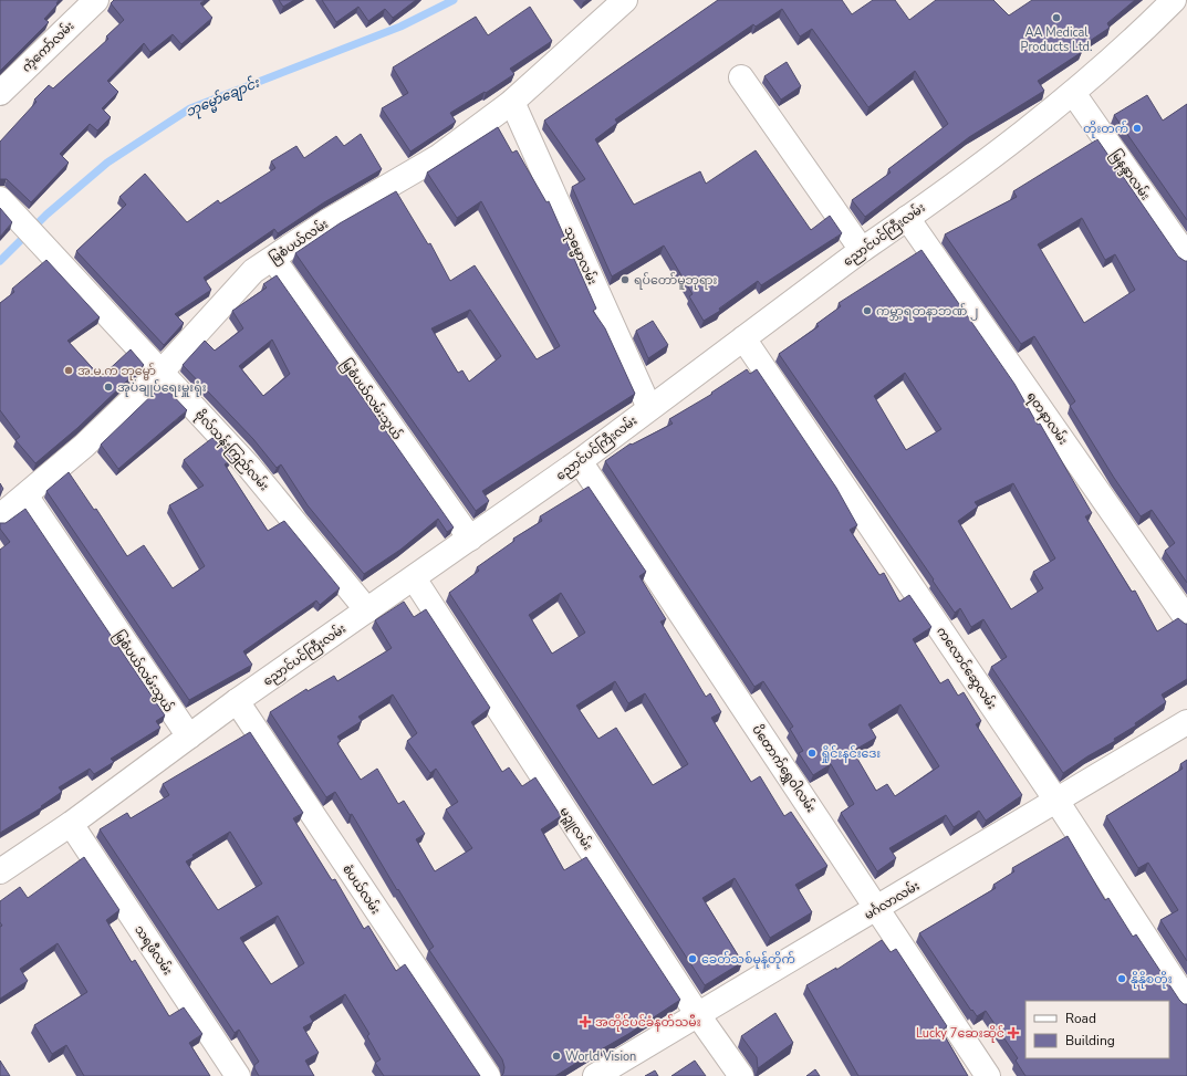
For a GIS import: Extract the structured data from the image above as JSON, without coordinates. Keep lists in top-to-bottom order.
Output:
{
  "streets": {
    "street": [
      "ကံ့ကော်လမ်း",
      "မြနန္ဒာလမ်း",
      "ညောင်ပင်ကြီးလမ်း",
      "မြစံပယ်လမ်း",
      "သုဓမ္မာလမ်း",
      "မြစံပယ်လမ်းသွယ်",
      "ရတနာလမ်း",
      "ဗိုလ်သန်းကြည်လမ်း",
      "ကလောင်ဆွေလမ်း",
      "ပိတောက်ရွှေဝါလမ်း",
      "မဉ္ဇူလမ်း",
      "စံပယ်လမ်း",
      "မင်္ဂလာလမ်း",
      "သရဖီလမ်း"
    ]
  },
  "crossings": [
    ["မြနန္ဒာလမ်း", "ညောင်ပင်ကြီးလမ်း"],
    ["ညောင်ပင်ကြီးလမ်း", "သုဓမ္မာလမ်း"],
    ["ညောင်ပင်ကြီးလမ်း", "မြစံပယ်လမ်းသွယ်"],
    ["ညောင်ပင်ကြီးလမ်း", "ရတနာလမ်း"],
    ["ညောင်ပင်ကြီးလမ်း", "ဗိုလ်သန်းကြည်လမ်း"],
    ["ညောင်ပင်ကြီးလမ်း", "ကလောင်ဆွေလမ်း"],
    ["ညောင်ပင်ကြီးလမ်း", "ပိတောက်ရွှေဝါလမ်း"],
    ["ညောင်ပင်ကြီးလမ်း", "မဉ္ဇူလမ်း"],
    ["ညောင်ပင်ကြီးလမ်း", "စံပယ်လမ်း"],
    ["ညောင်ပင်ကြီးလမ်း", "သရဖီလမ်း"],
    ["မြစံပယ်လမ်း", "သုဓမ္မာလမ်း"],
    ["မြစံပယ်လမ်း", "မြစံပယ်လမ်းသွယ်"],
    ["မြစံပယ်လမ်း", "ဗိုလ်သန်းကြည်လမ်း"],
    ["ကလောင်ဆွေလမ်း", "မင်္ဂလာလမ်း"],
    ["ပိတောက်ရွှေဝါလမ်း", "မင်္ဂလာလမ်း"],
    ["မဉ္ဇူလမ်း", "မင်္ဂလာလမ်း"]
  ],
  "water": ["ဘုမ္မော်ချောင်း"],
  "places": {
    "other": [
      "AA Medical Products Ltd.",
      "တိုးတက်",
      "ရပ်တော်မူဘုရား",
      "ကမ္ဘာ့ရတနာဘဏ် ၂",
      "အ.မ.က ဘုမ္မော်",
      "အုပ်ချုပ်ရေးမှူးရုံး",
      "ရှိုင်းနင်းဒေး",
      "ခေတ်သစ်မုန့်တိုက်",
      "နိုနိုစတိုး",
      "World Vision"
    ],
    "health": ["အတိုင်ပင်ခံနတ်သမီး", "Lucky 7ဆေးဆိုင်"]
  },
  "legend": ["Road", "Building"]
}
